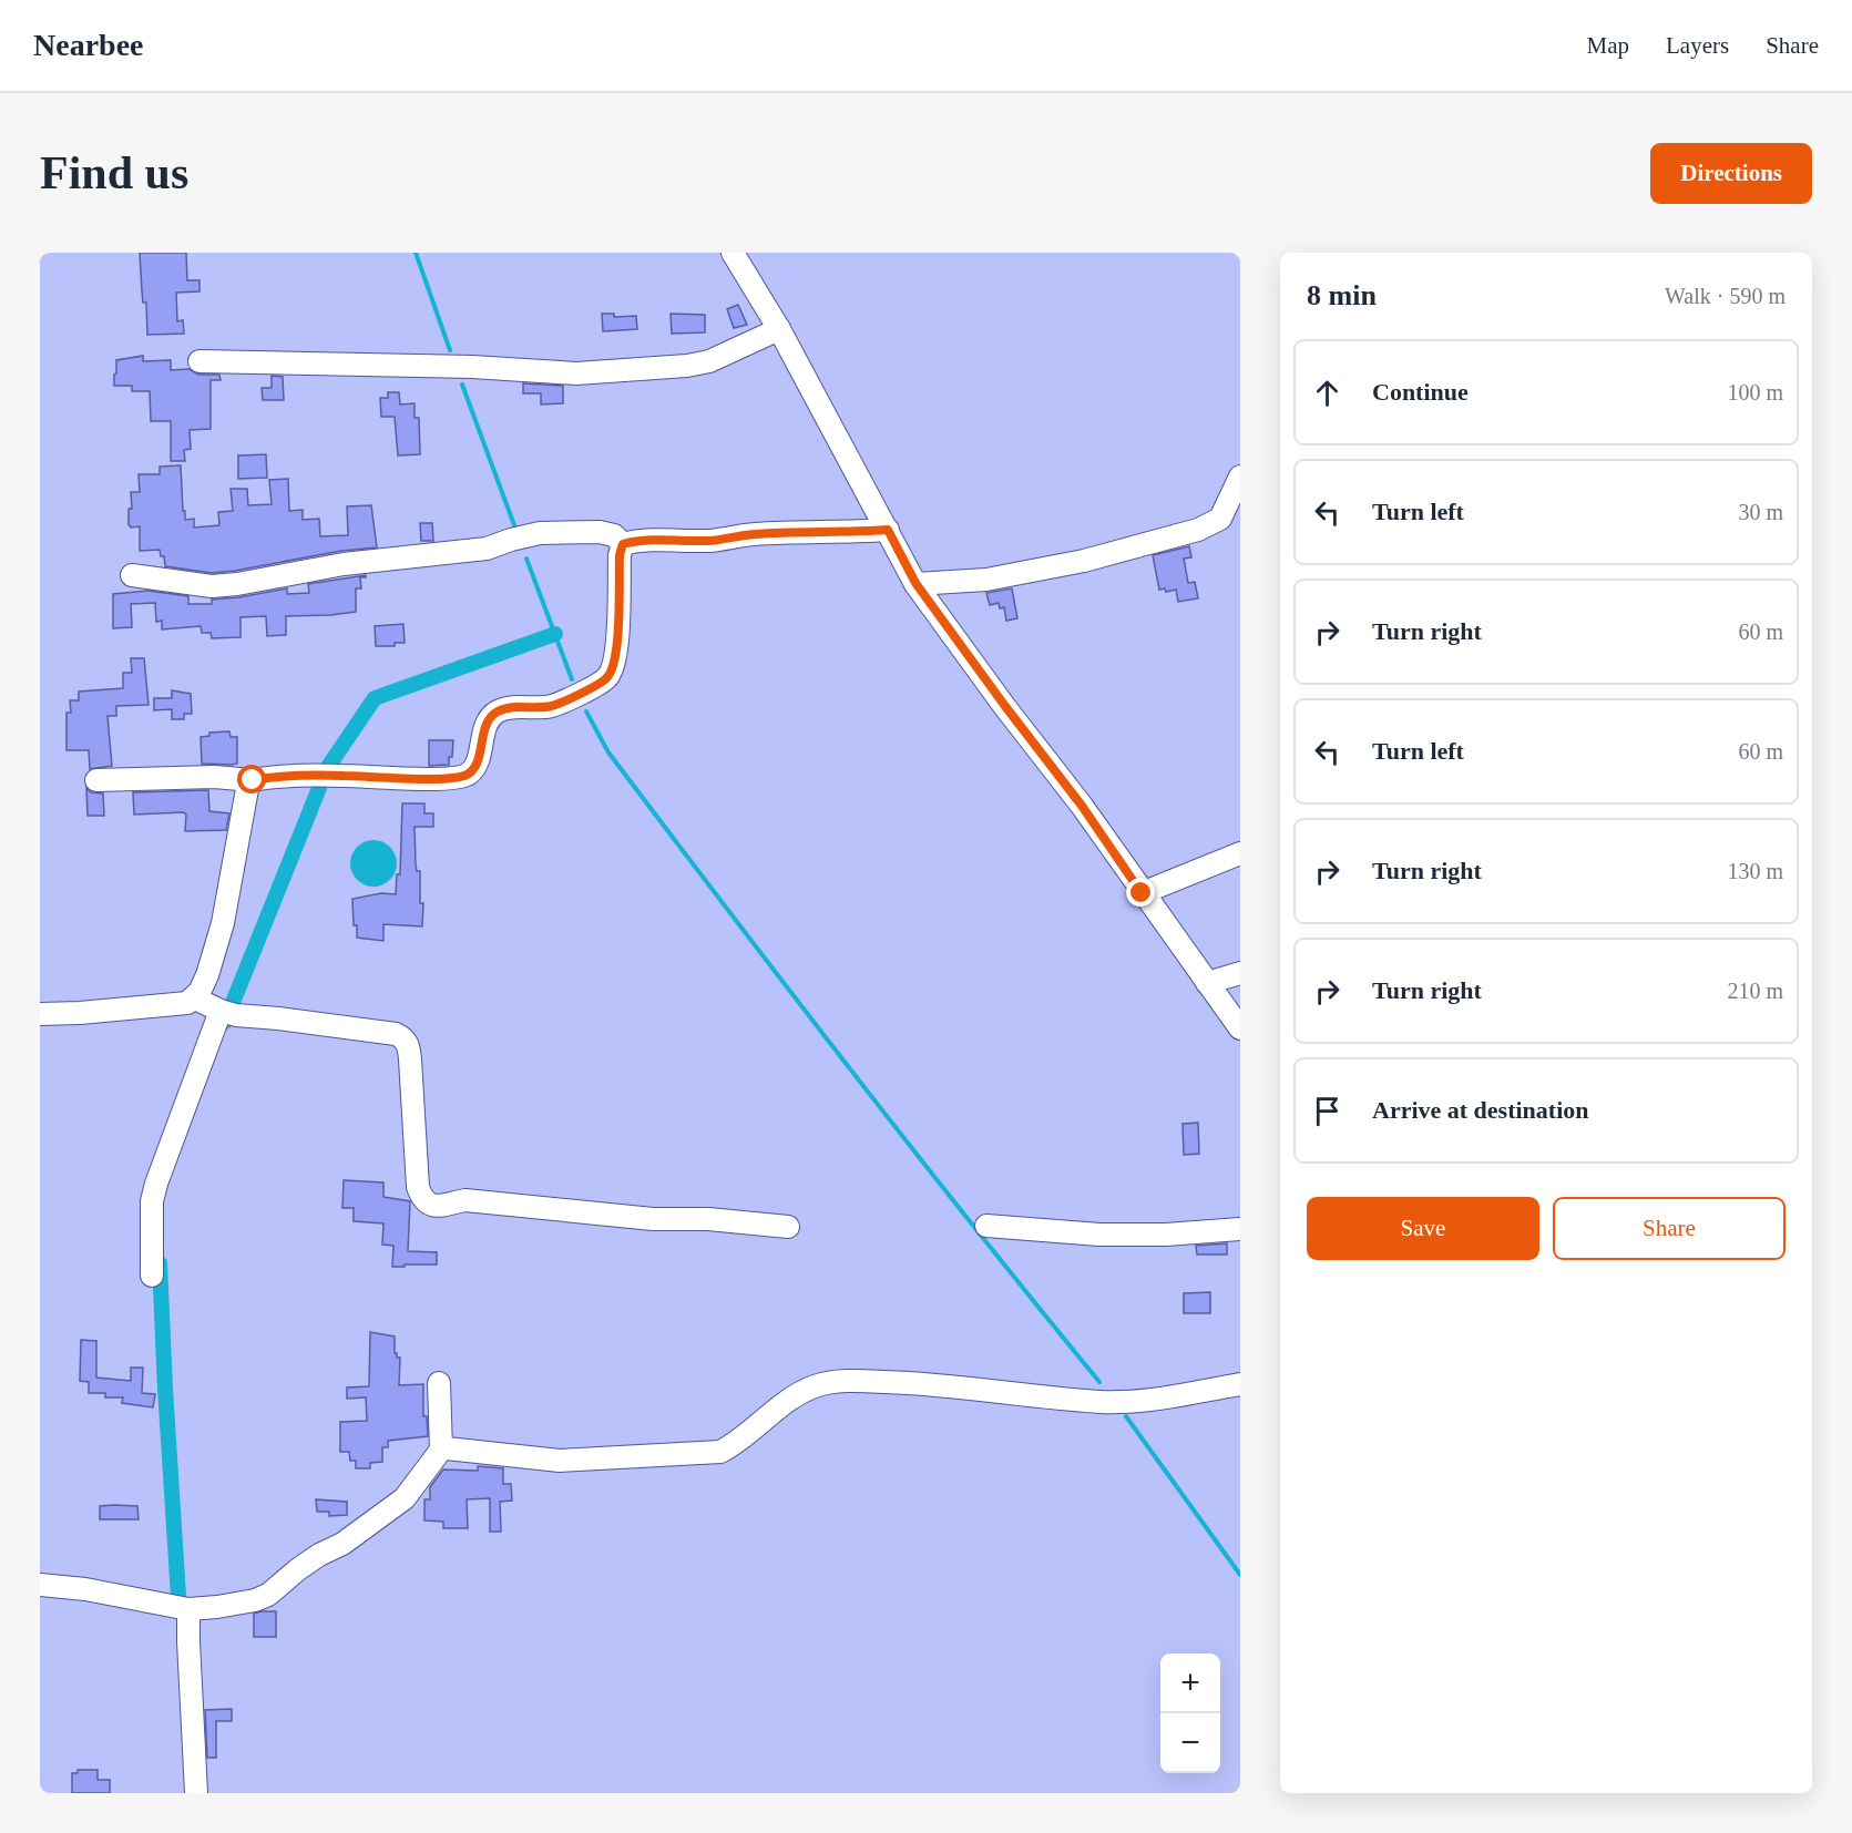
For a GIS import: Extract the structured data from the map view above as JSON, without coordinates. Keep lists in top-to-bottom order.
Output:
{
  "page": {
    "header": "Nearbee",
    "nav": ["Map", "Layers", "Share"],
    "buttons": [
      "Directions",
      ["Save", "Share"]
    ],
    "title": "Find us",
    "heading": ["8 min", "Walk · 590 m"],
    "list": [
      ["Continue", "100 m"],
      ["Turn left", "30 m"],
      ["Turn right", "60 m"],
      ["Turn left", "60 m"],
      ["Turn right", "130 m"],
      ["Turn right", "210 m"],
      "Arrive at destination"
    ],
    "map_buttons": ["+", "−"]
  }
}
